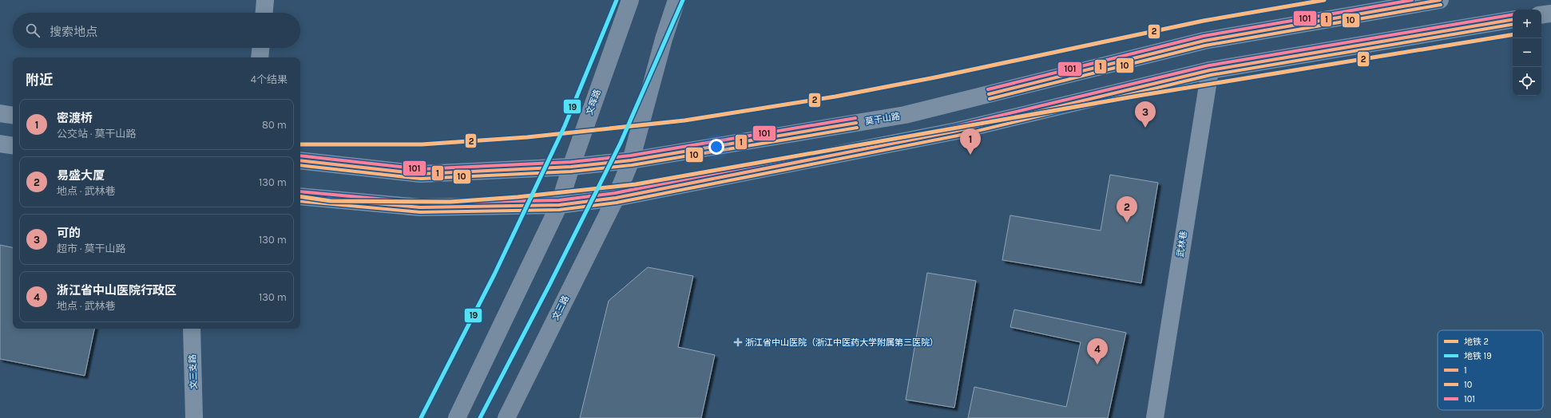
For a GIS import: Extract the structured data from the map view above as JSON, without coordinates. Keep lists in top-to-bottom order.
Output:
{
  "streets": {
    "main road": ["文晖路", "莫干山路", "文三路"],
    "street": ["武林巷", "文三支路"]
  },
  "crossings": [
    ["文晖路", "莫干山路"]
  ],
  "places": {
    "health": ["浙江省中山医院（浙江中医药大学附属第三医院）"]
  },
  "lines": [
    "metro line 2",
    "metro line 19",
    "transit line 1",
    "transit line 101",
    "transit line 10"
  ],
  "legend": [
    "地铁 2",
    "地铁 19",
    "1",
    "10",
    "101"
  ],
  "page": {
    "map_buttons": ["+", "−"],
    "search": "搜索地点",
    "heading": ["附近", "4个结果"],
    "list": [
      {
        "mark": "1",
        "name": "密渡桥",
        "note": "公交站 · 莫干山路",
        "value": "80 m"
      },
      {
        "mark": "2",
        "name": "易盛大厦",
        "note": "地点 · 武林巷",
        "value": "130 m"
      },
      {
        "mark": "3",
        "name": "可的",
        "note": "超市 · 莫干山路",
        "value": "130 m"
      },
      {
        "mark": "4",
        "name": "浙江省中山医院行政区",
        "note": "地点 · 武林巷",
        "value": "130 m"
      }
    ],
    "pins": [
      "3",
      "1",
      "2",
      "4"
    ]
  }
}
